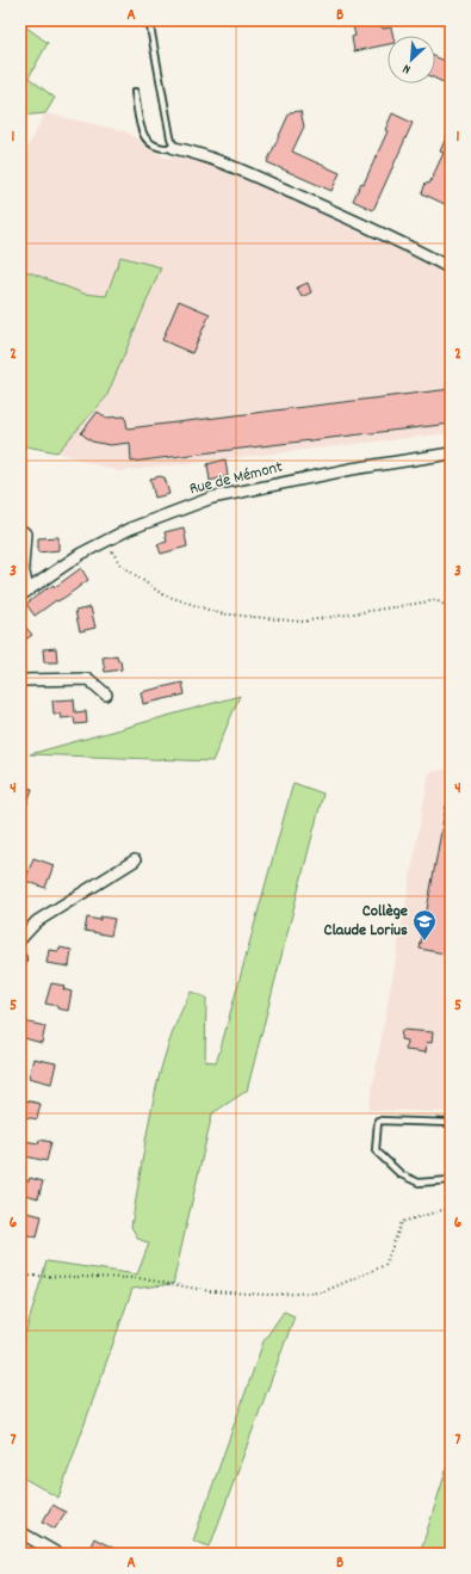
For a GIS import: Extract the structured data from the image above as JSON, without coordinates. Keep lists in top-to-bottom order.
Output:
{
  "streets": {
    "street": ["Rue de Mémont"]
  },
  "places": {
    "school or university": ["Collège Claude Lorius"]
  },
  "north": "bottom left",
  "grid": {
    "columns": ["A", "B"],
    "rows": [
      "1",
      "2",
      "3",
      "4",
      "5",
      "6",
      "7"
    ]
  }
}
